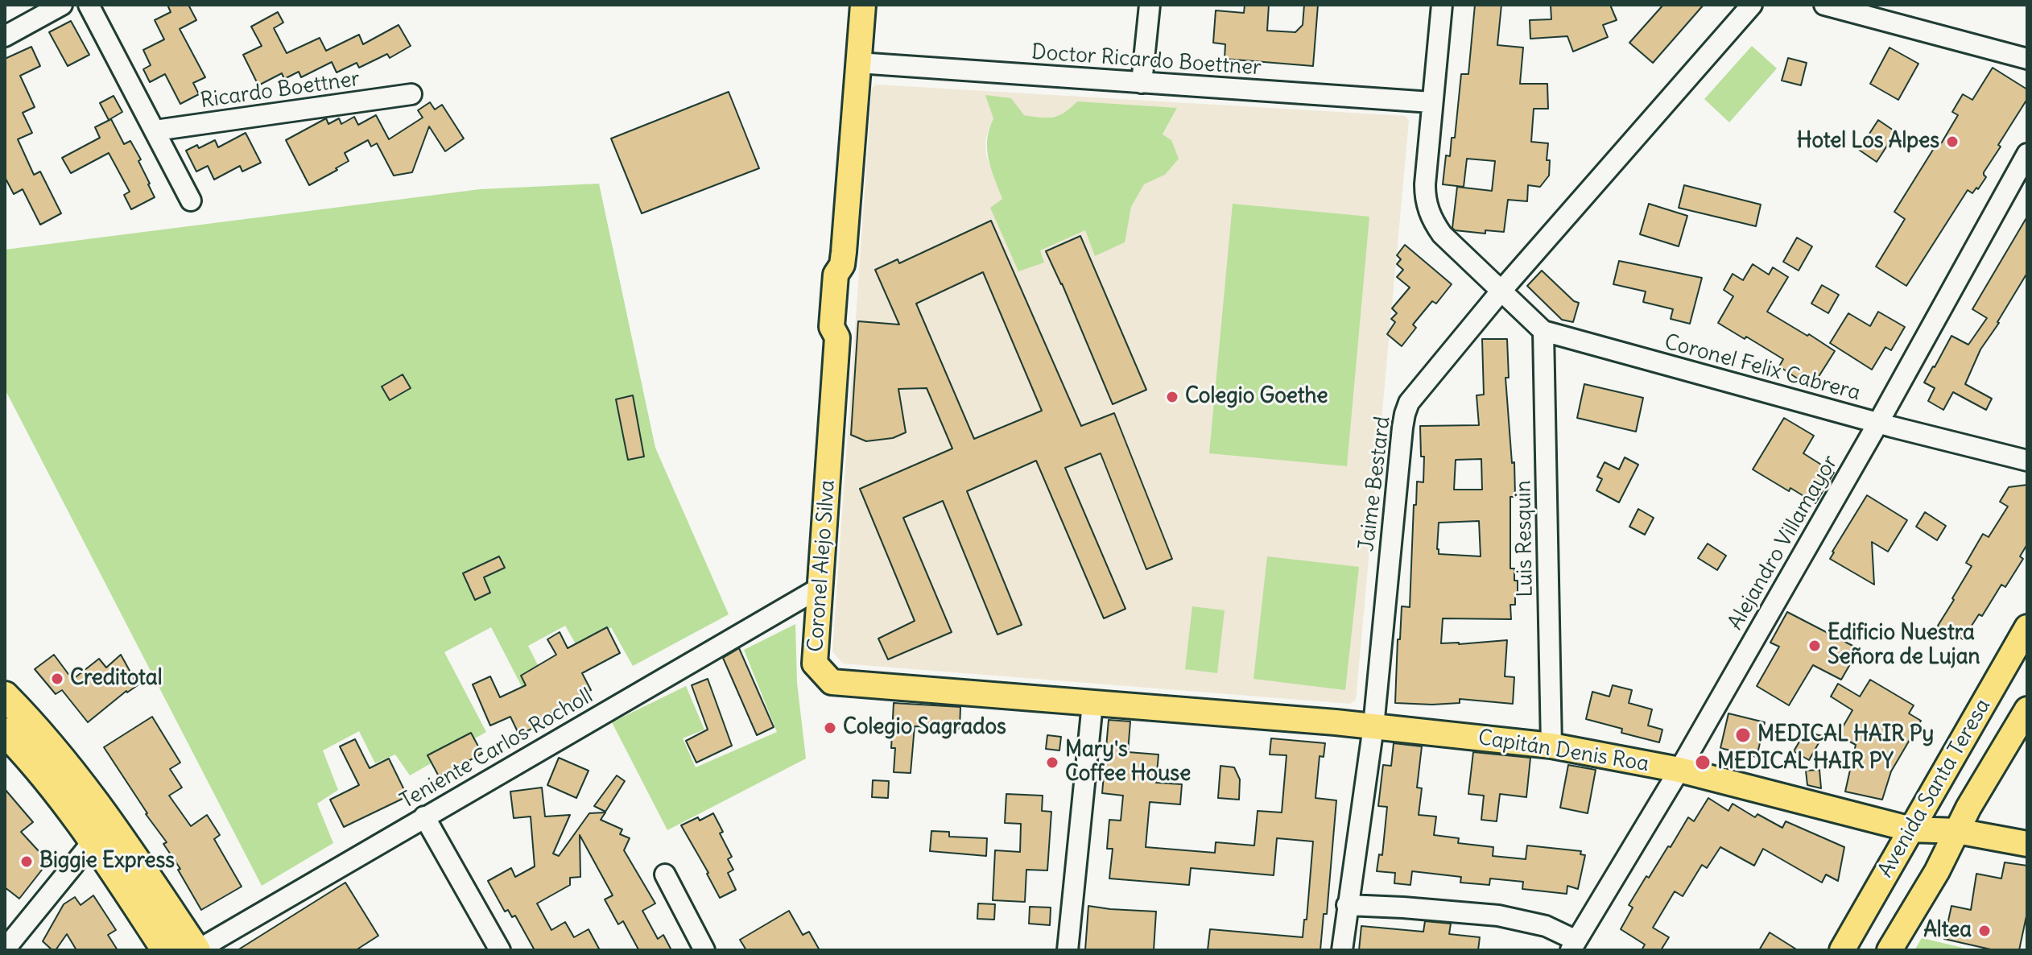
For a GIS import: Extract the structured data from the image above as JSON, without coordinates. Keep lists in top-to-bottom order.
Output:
{
  "streets": {
    "main road": ["Coronel Alejo Silva", "Capitán Denis Roa", "Avenida Santa Teresa"],
    "street": [
      "Doctor Ricardo Boettner",
      "Ricardo Boettner",
      "Coronel Felix Cabrera",
      "Jaime Bestard",
      "Luis Resquin",
      "Alejandro Villamayor",
      "Teniente Carlos Rocholl"
    ]
  },
  "crossings": [
    ["Doctor Ricardo Boettner", "Coronel Alejo Silva"],
    ["Coronel Felix Cabrera", "Jaime Bestard"],
    ["Coronel Felix Cabrera", "Luis Resquin"],
    ["Coronel Felix Cabrera", "Alejandro Villamayor"],
    ["Jaime Bestard", "Capitán Denis Roa"],
    ["Luis Resquin", "Capitán Denis Roa"],
    ["Alejandro Villamayor", "Capitán Denis Roa"],
    ["Coronel Alejo Silva", "Teniente Carlos Rocholl"],
    ["Coronel Alejo Silva", "Capitán Denis Roa"],
    ["Capitán Denis Roa", "Avenida Santa Teresa"]
  ],
  "places": [
    "Hotel Los Alpes",
    "Colegio Goethe",
    "Edificio Nuestra Señora de Lujan",
    "Creditotal",
    "Colegio Sagrados",
    "MEDICAL HAIR Py",
    "Mary's Coffee House",
    "MEDICAL HAIR PY",
    "Biggie Express",
    "Altea"
  ]
}
